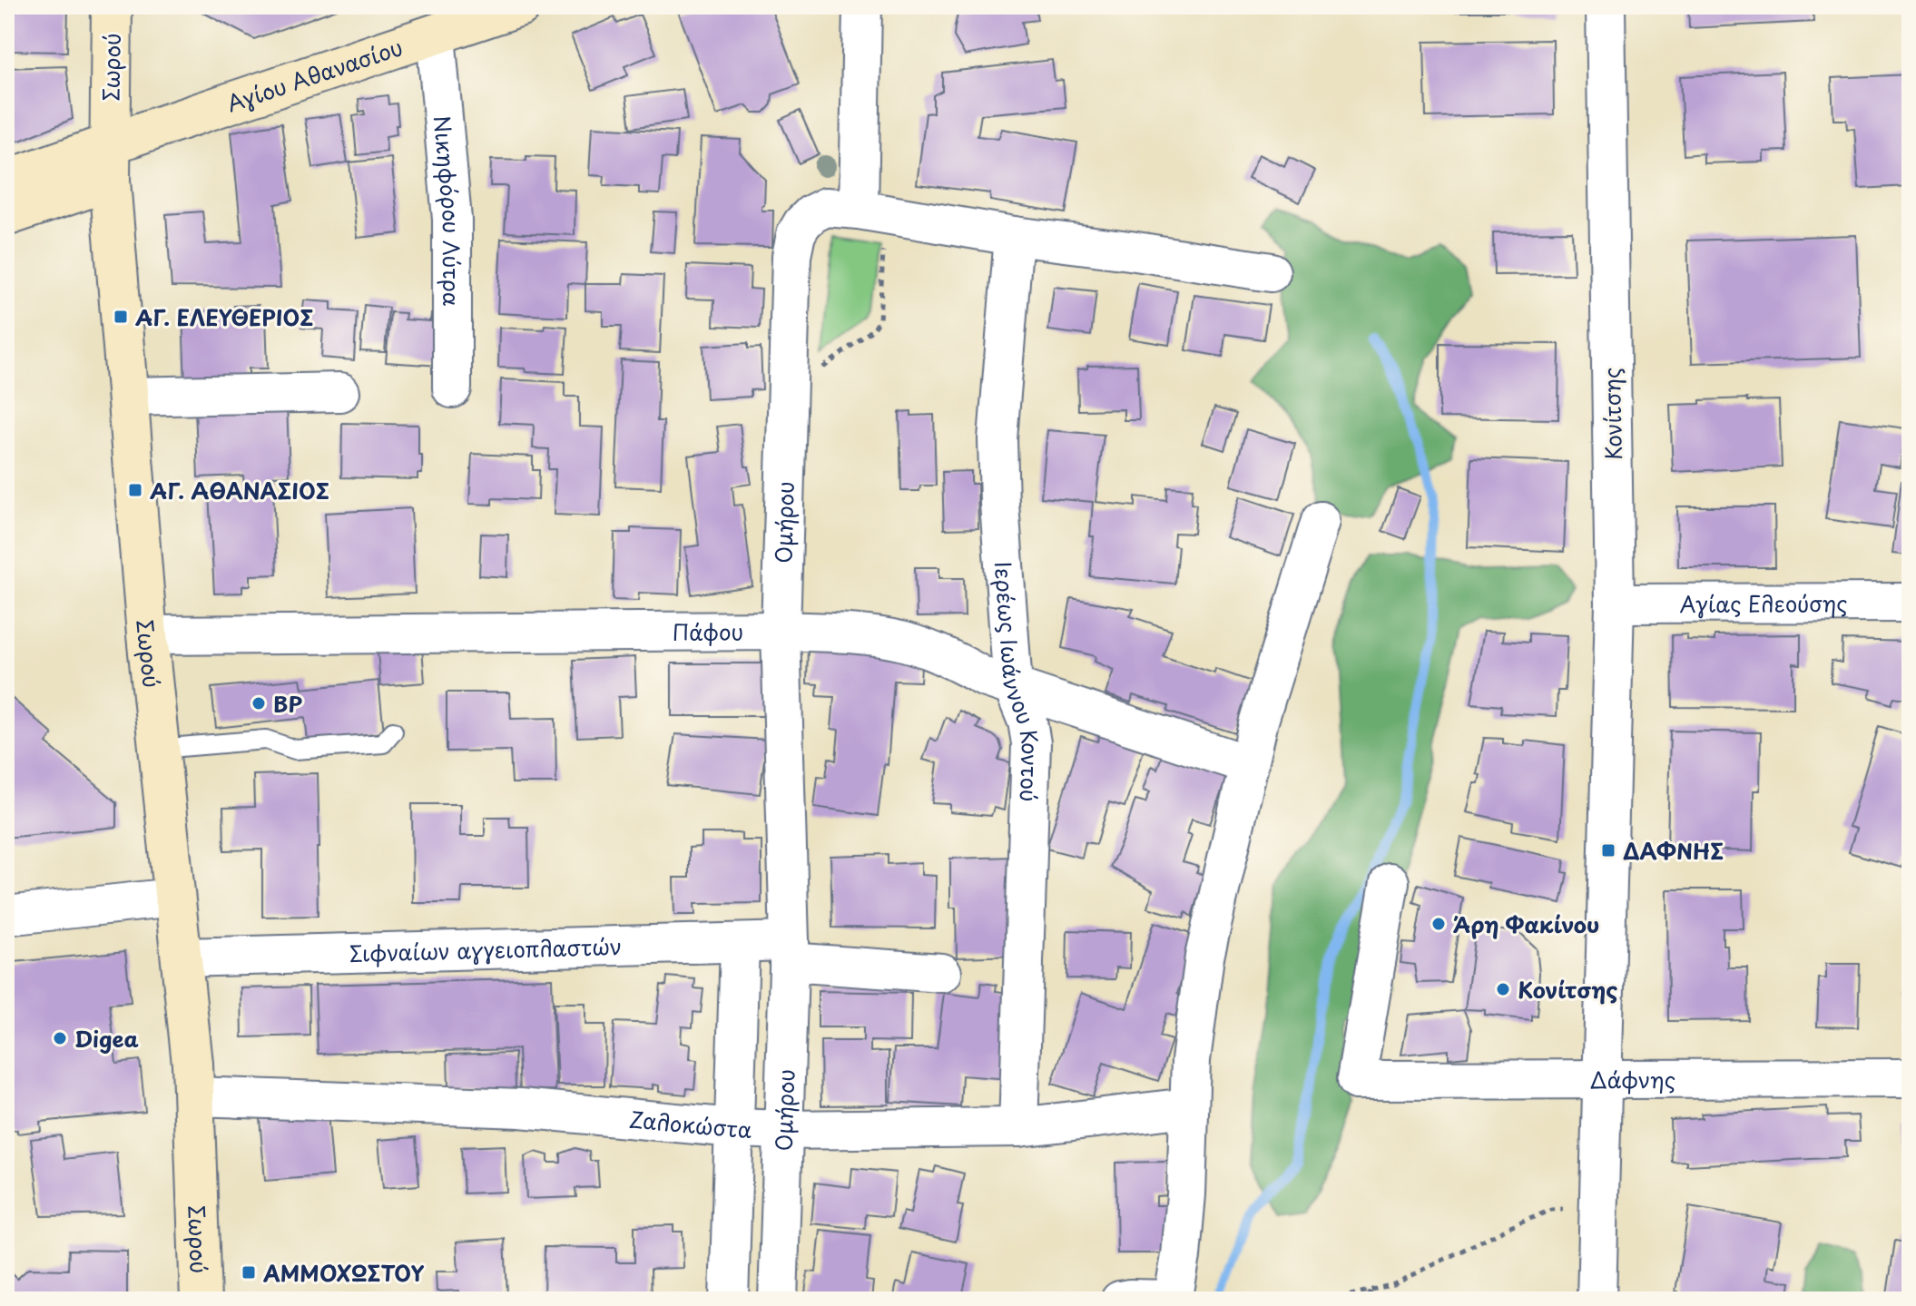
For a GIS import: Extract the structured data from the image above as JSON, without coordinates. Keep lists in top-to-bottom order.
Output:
{
  "streets": {
    "street": [
      "Σωρού",
      "Αγίου Αθανασίου",
      "Νικηφόρου Λύτρα",
      "Κονίτσης",
      "Ομήρου",
      "Αγίας Ελεούσης",
      "Πάφου",
      "Ιερέως Ιωάννου Κοντού",
      "Σιφναίων αγγειοπλαστών",
      "Δάφνης",
      "Ζαλοκώστα"
    ]
  },
  "crossings": [
    ["Σωρού", "Αγίου Αθανασίου"],
    ["Σωρού", "Πάφου"],
    ["Σωρού", "Σιφναίων αγγειοπλαστών"],
    ["Σωρού", "Ζαλοκώστα"],
    ["Αγίου Αθανασίου", "Νικηφόρου Λύτρα"],
    ["Κονίτσης", "Αγίας Ελεούσης"],
    ["Κονίτσης", "Δάφνης"],
    ["Ομήρου", "Πάφου"],
    ["Ομήρου", "Ιερέως Ιωάννου Κοντού"],
    ["Ομήρου", "Σιφναίων αγγειοπλαστών"],
    ["Ομήρου", "Ζαλοκώστα"],
    ["Πάφου", "Ιερέως Ιωάννου Κοντού"],
    ["Ιερέως Ιωάννου Κοντού", "Ζαλοκώστα"]
  ],
  "places": {
    "transit": [
      "ΑΓ. ΕΛΕΥΘΕΡΙΟΣ",
      "ΑΓ. ΑΘΑΝΑΣΙΟΣ",
      "ΔΑΦΝΗΣ",
      "ΑΜΜΟΧΩΣΤΟΥ"
    ],
    "other": [
      "BP",
      "Άρη Φακίνου",
      "Κονίτσης",
      "Digea"
    ]
  }
}
